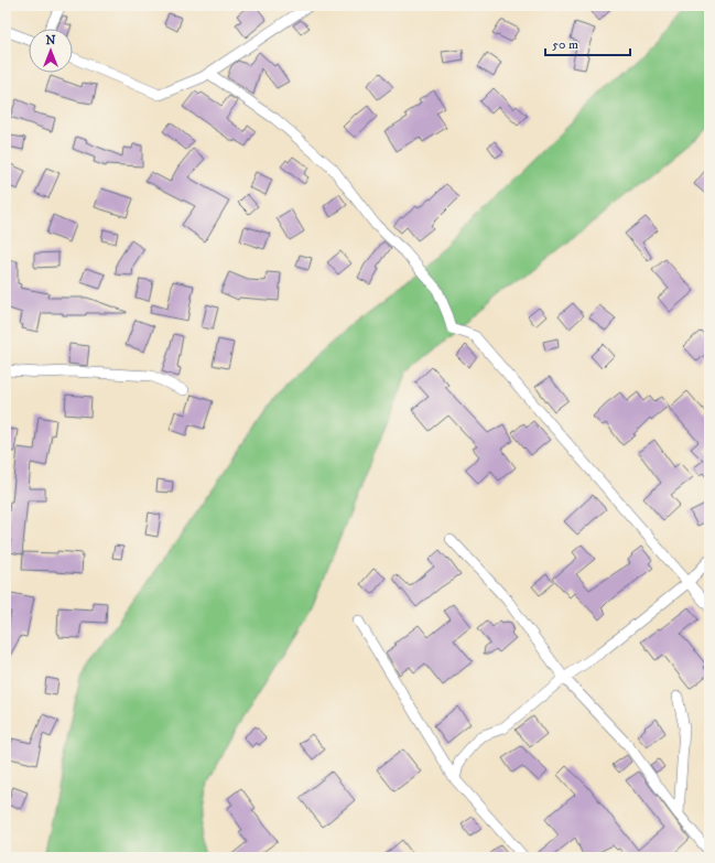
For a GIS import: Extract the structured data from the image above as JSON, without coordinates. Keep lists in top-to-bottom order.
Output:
{
  "scale_bar": "50 m",
  "north": "top"
}
